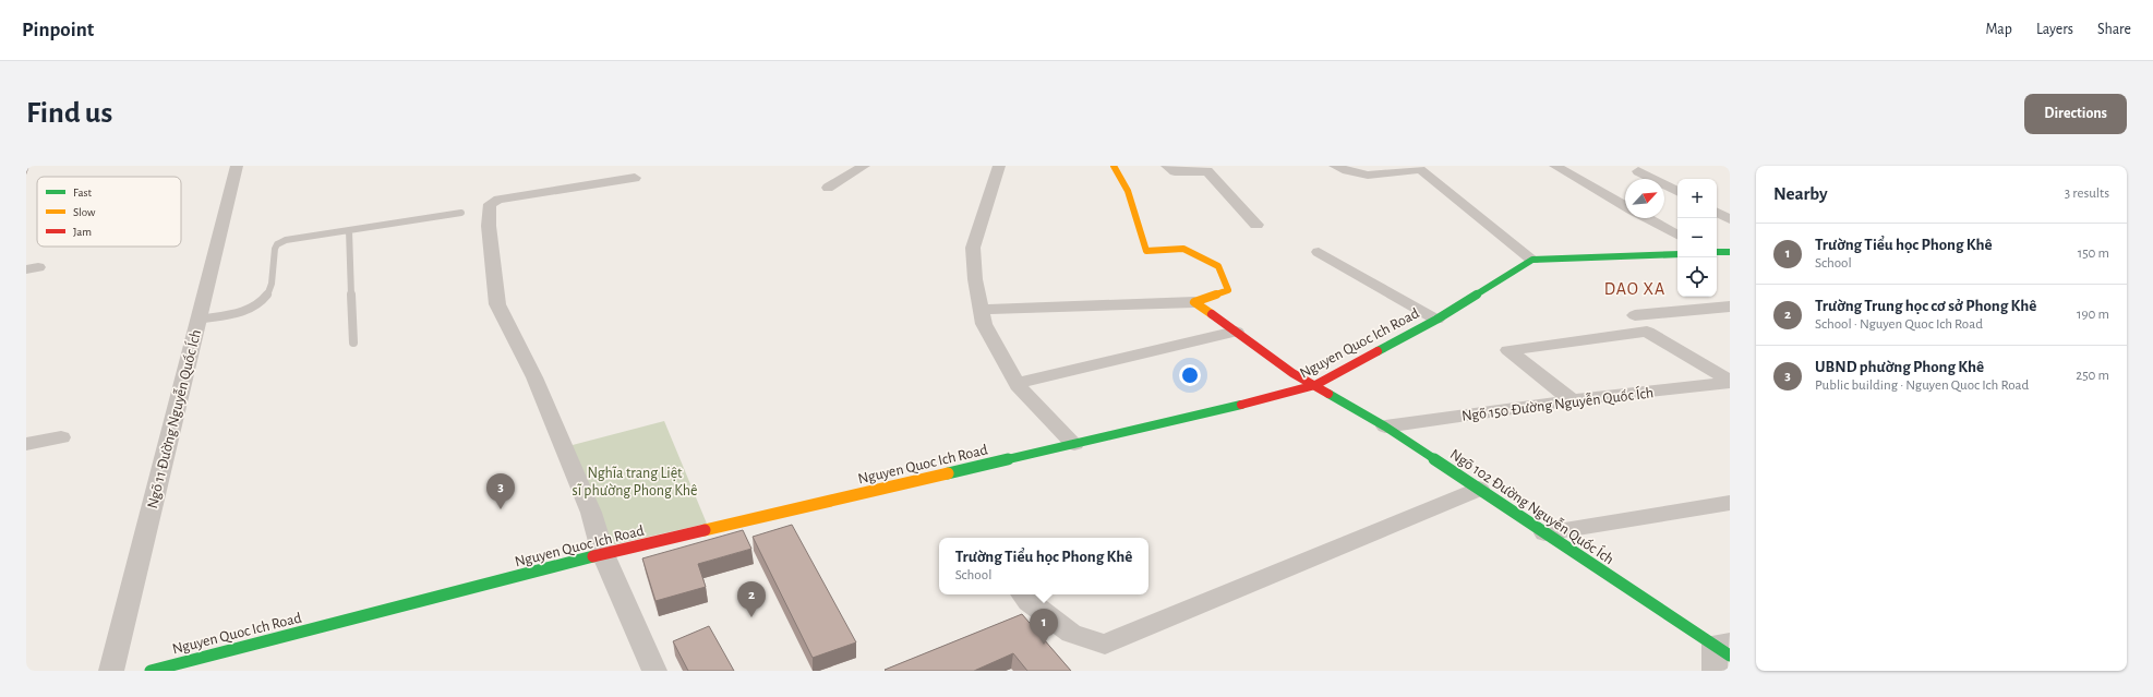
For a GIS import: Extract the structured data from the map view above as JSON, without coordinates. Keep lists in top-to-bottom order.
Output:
{
  "streets": {
    "street": [
      "Nguyen Quoc Ich Road",
      "Ngõ 150 Đường Nguyễn Quốc Ích",
      "Ngõ 11 Đường Nguyễn Quốc Ích",
      "Ngõ 102 Đường Nguyễn Quốc Ích"
    ]
  },
  "crossings": [
    ["Nguyen Quoc Ich Road", "Ngõ 102 Đường Nguyễn Quốc Ích"],
    ["Ngõ 150 Đường Nguyễn Quốc Ích", "Ngõ 102 Đường Nguyễn Quốc Ích"]
  ],
  "districts": ["DAO XA"],
  "parks": ["Nghĩa trang Liệt sĩ phường Phong Khê"],
  "legend": ["Fast", "Slow", "Jam"],
  "north": "top right",
  "page": {
    "header": "Pinpoint",
    "nav": ["Map", "Layers", "Share"],
    "buttons": "Directions",
    "title": "Find us",
    "heading": ["Nearby", "3 results"],
    "map_buttons": ["+", "−"],
    "list": [
      {
        "mark": "1",
        "name": "Trường Tiểu học Phong Khê",
        "note": "School",
        "value": "150 m"
      },
      {
        "mark": "2",
        "name": "Trường Trung học cơ sở Phong Khê",
        "note": "School · Nguyen Quoc Ich Road",
        "value": "190 m"
      },
      {
        "mark": "3",
        "name": "UBND phường Phong Khê",
        "note": "Public building · Nguyen Quoc Ich Road",
        "value": "250 m"
      }
    ],
    "pins": ["3", "2", "1"],
    "popup": ["Trường Tiểu học Phong Khê", "School"]
  }
}
